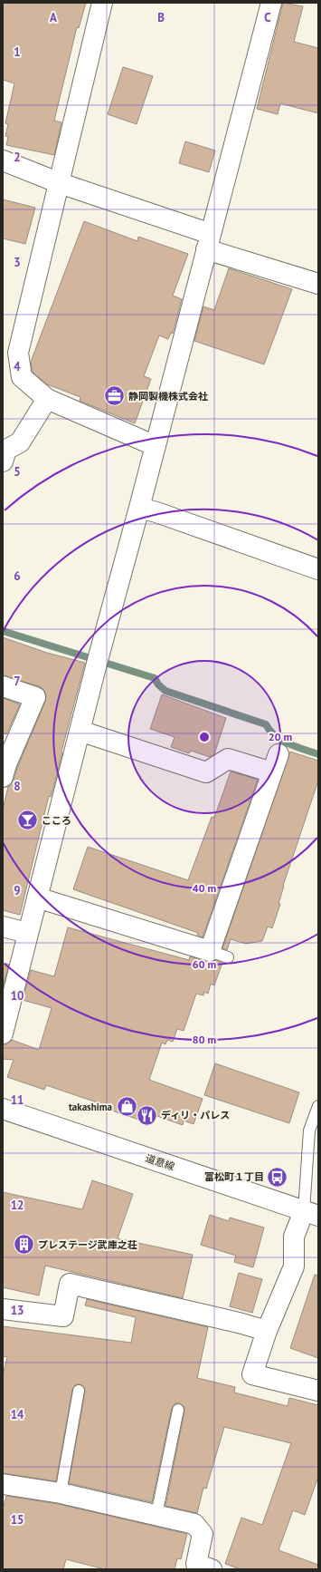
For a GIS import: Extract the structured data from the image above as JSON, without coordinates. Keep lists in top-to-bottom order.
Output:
{
  "streets": {
    "street": ["道意線"]
  },
  "places": {
    "office": ["静岡製機株式会社"],
    "bar": ["こころ"],
    "shop": ["takashima"],
    "restaurant": ["ディリ・パレス"],
    "bus stop": ["富松町１丁目"],
    "building": ["プレステージ武庫之荘"]
  },
  "grid": {
    "columns": ["A", "B", "C"],
    "rows": [
      "1",
      "2",
      "3",
      "4",
      "5",
      "6",
      "7",
      "8",
      "9",
      "10",
      "11",
      "12",
      "13",
      "14",
      "15"
    ]
  },
  "rings": [
    "20 m",
    "40 m",
    "60 m",
    "80 m"
  ]
}
